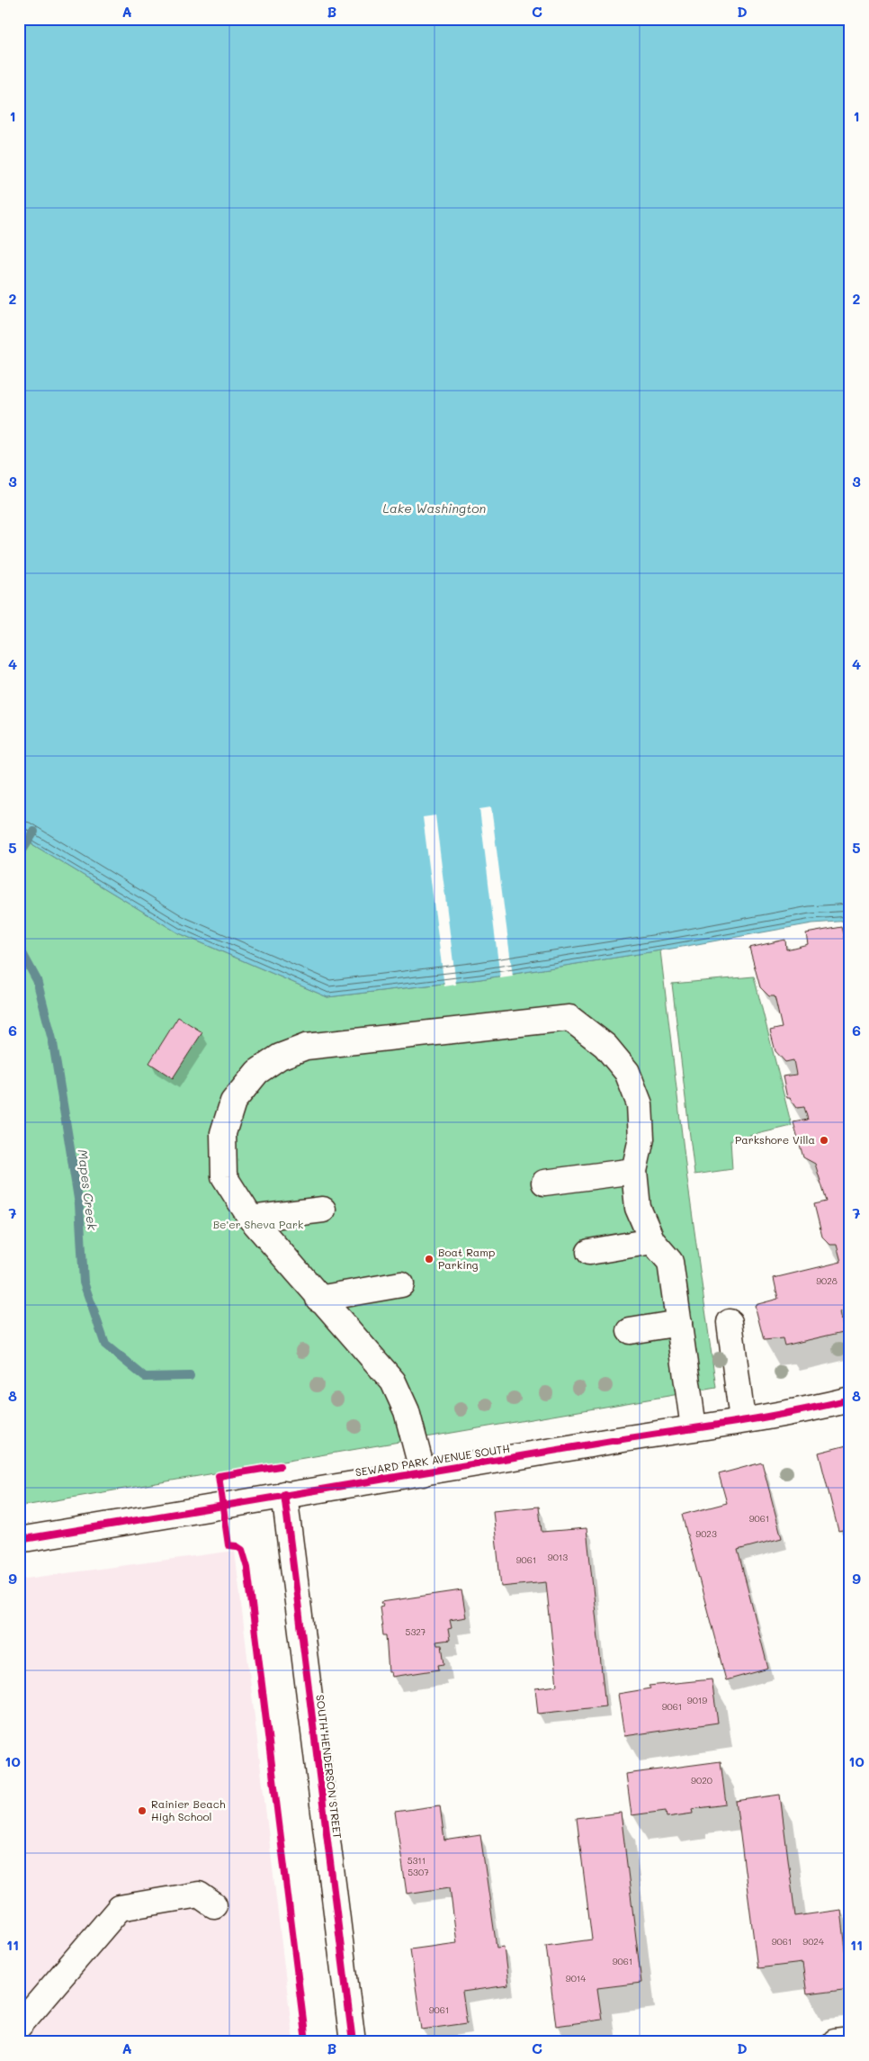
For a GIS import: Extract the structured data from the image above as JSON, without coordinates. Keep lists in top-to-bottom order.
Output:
{
  "streets": {
    "street": ["SEWARD PARK AVENUE SOUTH", "SOUTH HENDERSON STREET"]
  },
  "crossings": [
    ["SEWARD PARK AVENUE SOUTH", "SOUTH HENDERSON STREET"]
  ],
  "water": ["Lake Washington", "Mapes Creek"],
  "parks": ["Be'er Sheva Park"],
  "places": ["Parkshore Villa", "Boat Ramp Parking", "Rainier Beach High School"],
  "house_numbers": [
    "9028",
    "9061",
    "9023",
    "9013",
    "9061",
    "5327",
    "9019",
    "9061",
    "9020",
    "5311",
    "5307",
    "9061",
    "9024",
    "9061",
    "9014",
    "9061"
  ],
  "grid": {
    "columns": [
      "A",
      "B",
      "C",
      "D"
    ],
    "rows": [
      "1",
      "2",
      "3",
      "4",
      "5",
      "6",
      "7",
      "8",
      "9",
      "10",
      "11"
    ]
  }
}
